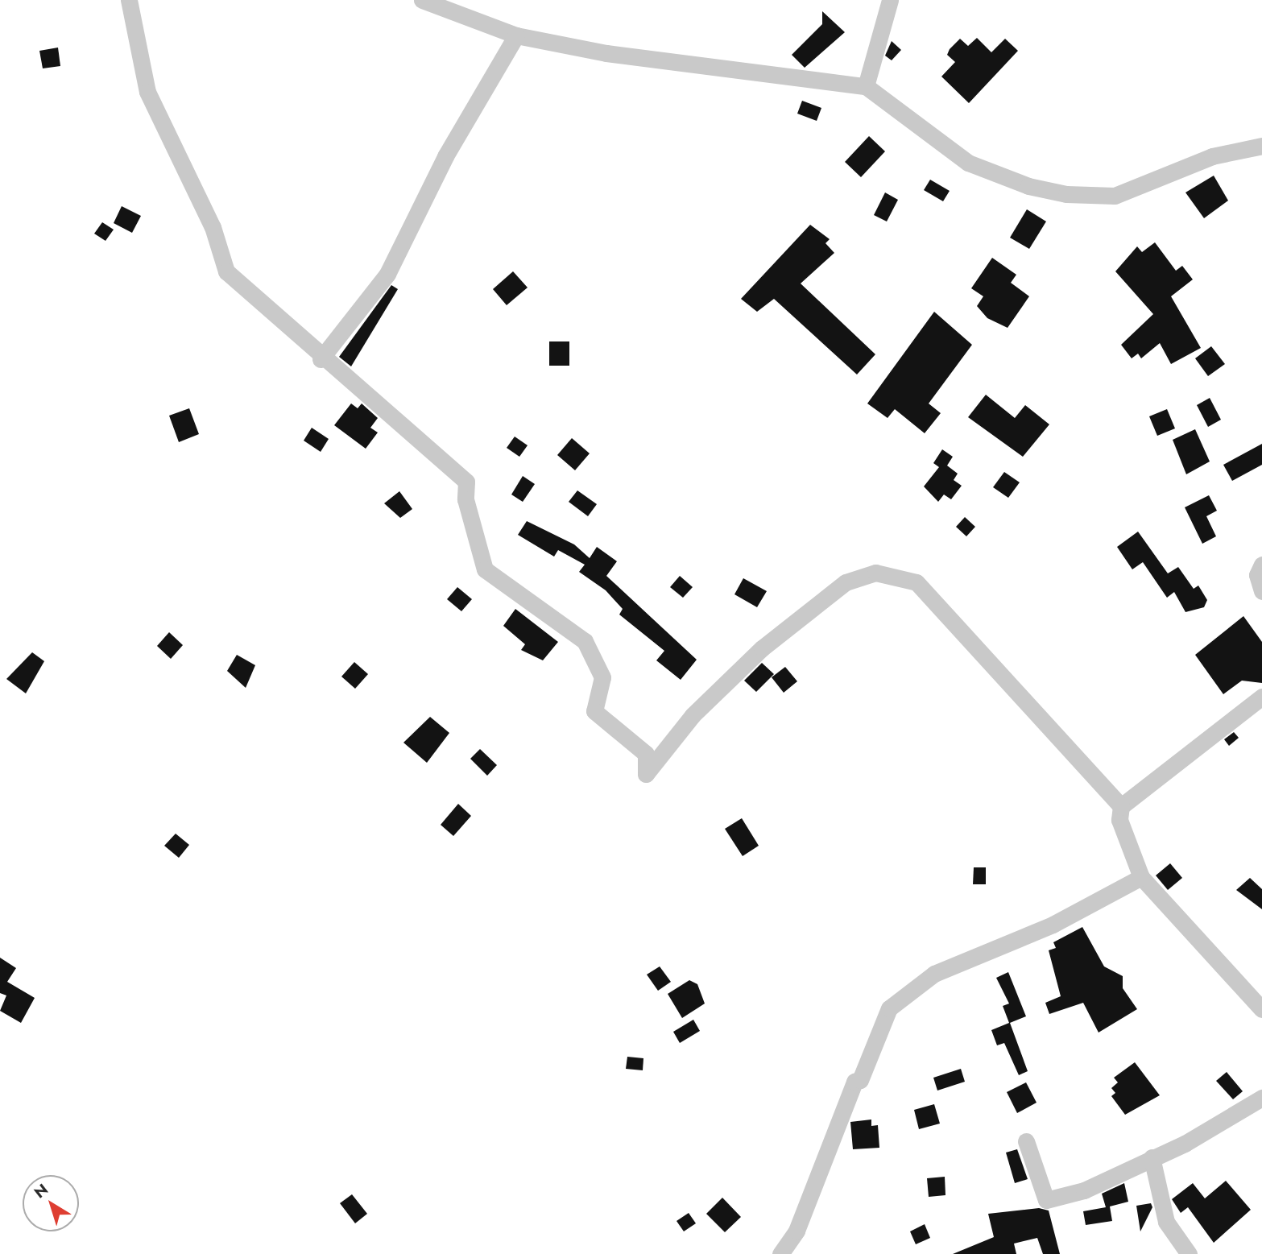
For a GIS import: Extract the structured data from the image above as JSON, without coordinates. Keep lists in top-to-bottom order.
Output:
{
  "north": "top left"
}
